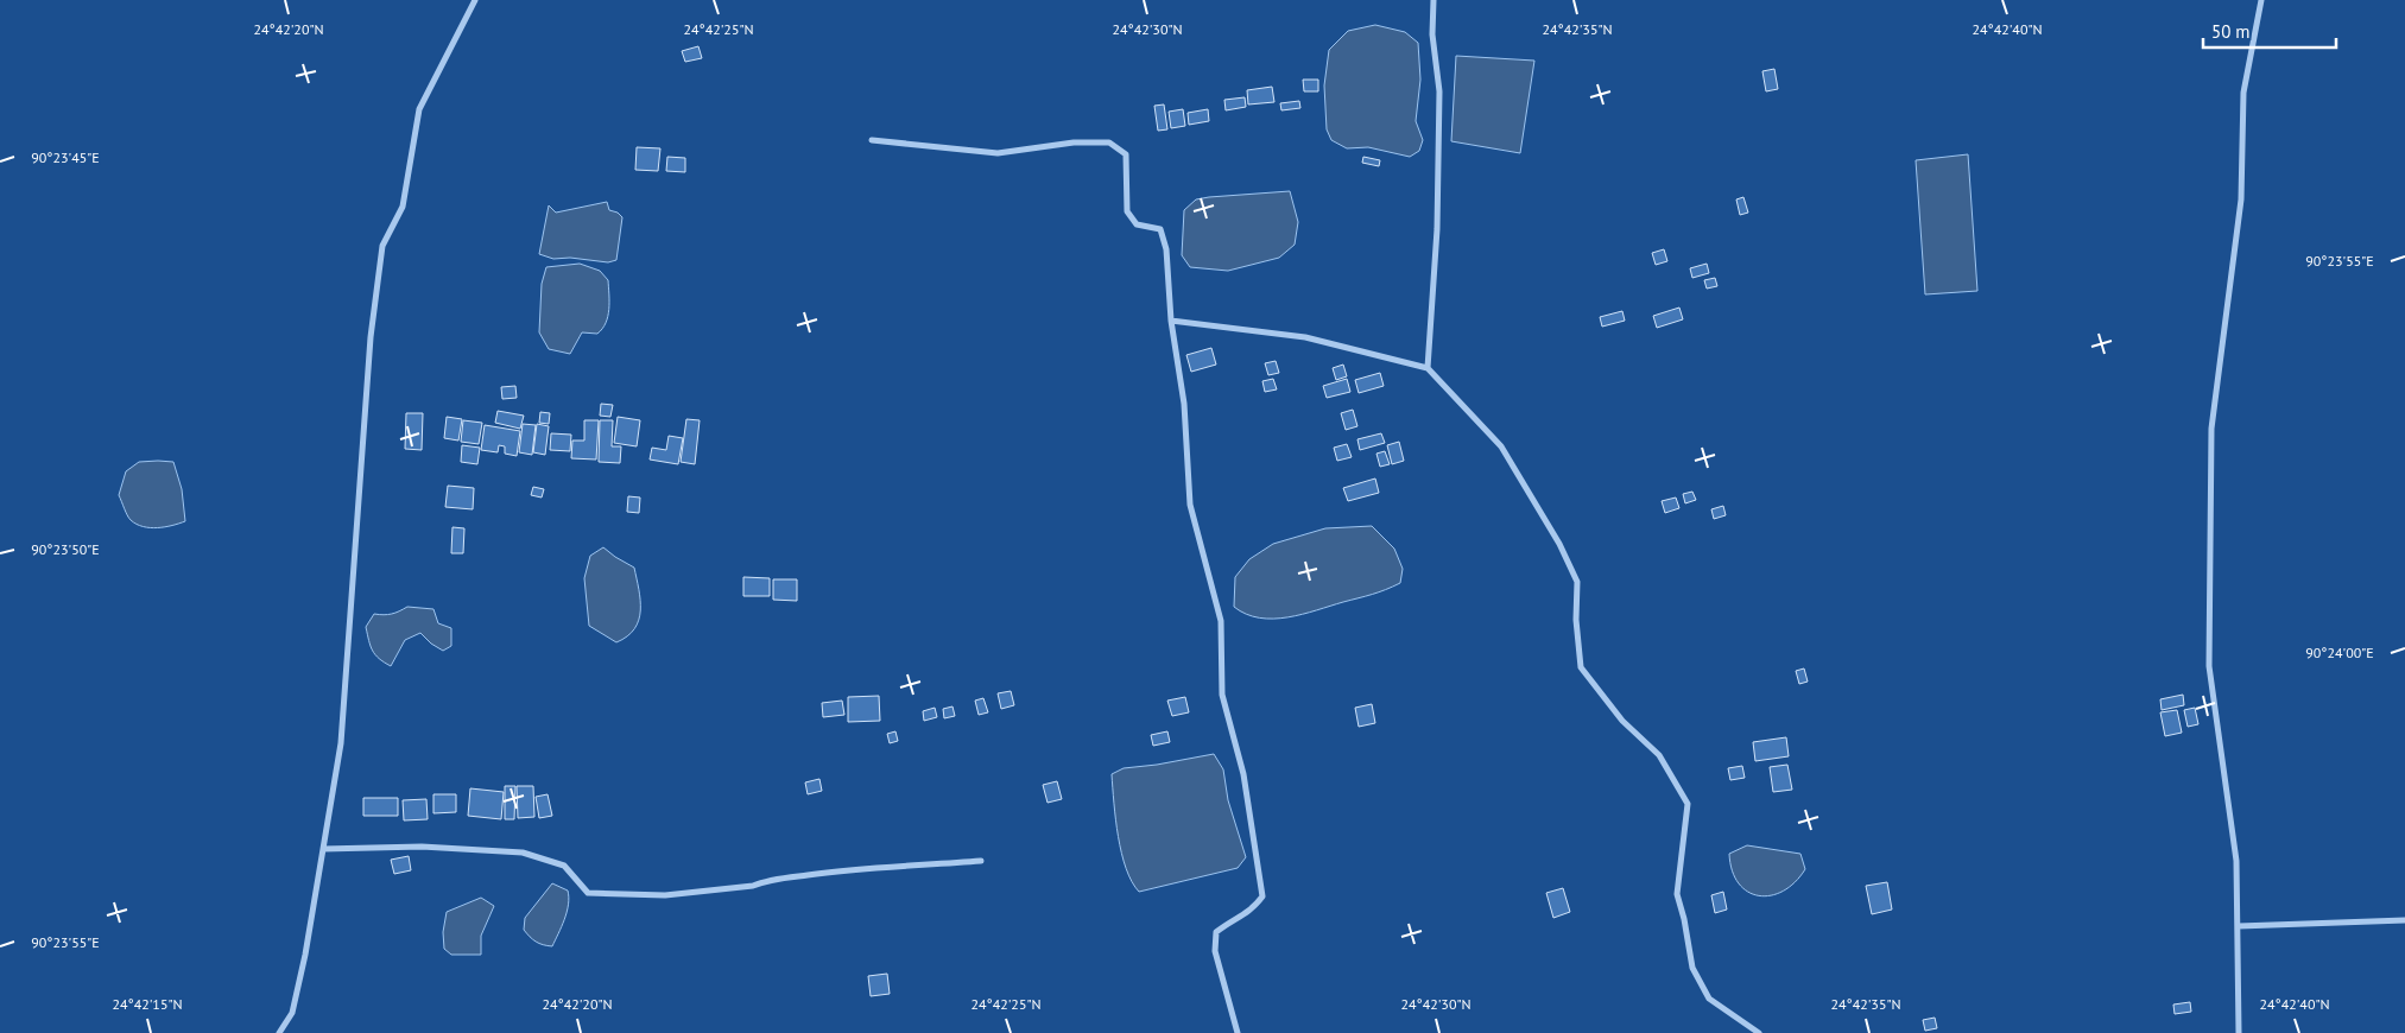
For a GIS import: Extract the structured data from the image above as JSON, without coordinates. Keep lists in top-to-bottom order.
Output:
{
  "scale_bar": "50 m",
  "coordinates": [
    "24°42'20\"N",
    "24°42'25\"N",
    "24°42'30\"N",
    "24°42'35\"N",
    "24°42'40\"N",
    "90°23'45\"E",
    "90°23'55\"E",
    "90°23'50\"E",
    "90°24'00\"E",
    "24°42'15\"N"
  ]
}
